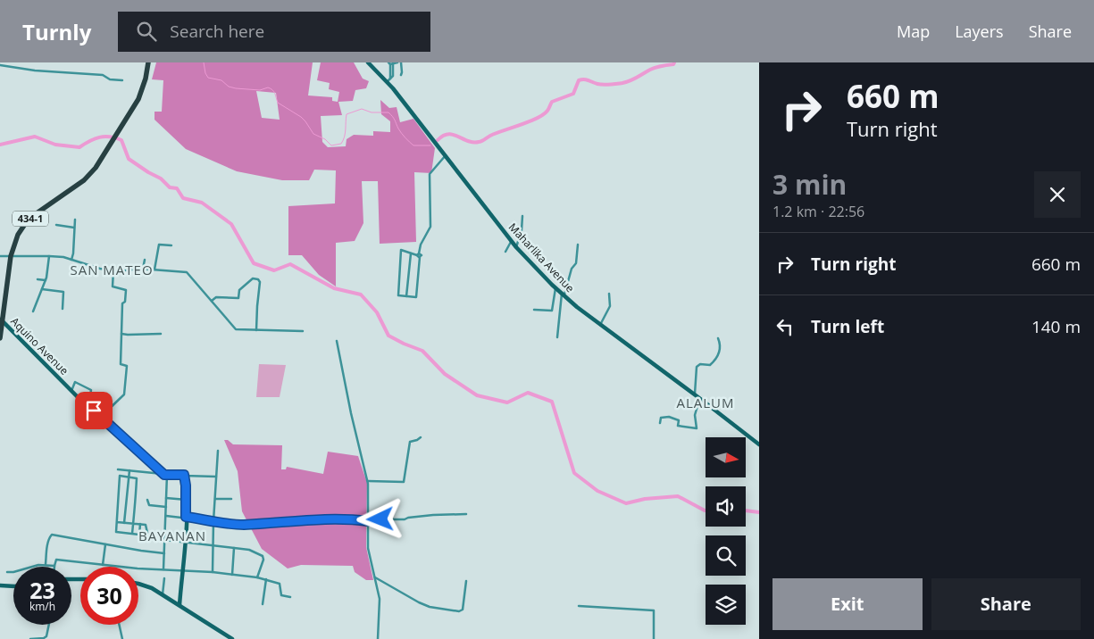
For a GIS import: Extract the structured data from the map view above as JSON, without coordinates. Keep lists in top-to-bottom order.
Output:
{
  "streets": {
    "main road": ["434-1", "Maharlika Avenue", "Aquino Avenue"]
  },
  "crossings": [
    ["434-1", "Aquino Avenue"]
  ],
  "districts": ["SAN MATEO", "ALALUM", "BAYANAN"],
  "north": "right",
  "page": {
    "header": "Turnly",
    "search": "Search here",
    "nav": ["Map", "Layers", "Share"],
    "turn": ["660 m", "Turn right"],
    "heading": ["3 min", "1.2 km · 22:56"],
    "list": [
      {
        "name": "Turn right",
        "value": "660 m"
      },
      {
        "name": "Turn left",
        "value": "140 m"
      }
    ],
    "speed": "23 km/h",
    "limit": "30",
    "buttons": ["Exit", "Share"]
  }
}
